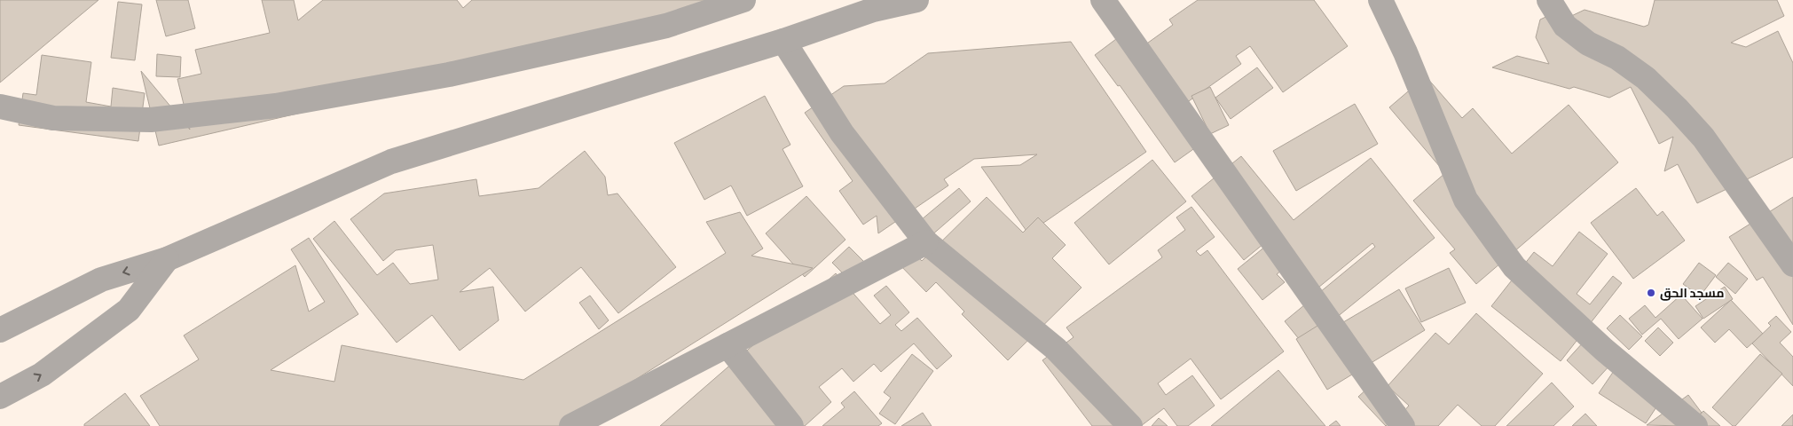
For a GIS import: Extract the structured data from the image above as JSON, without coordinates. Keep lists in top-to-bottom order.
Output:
{
  "places": ["مسجد الحق"]
}
